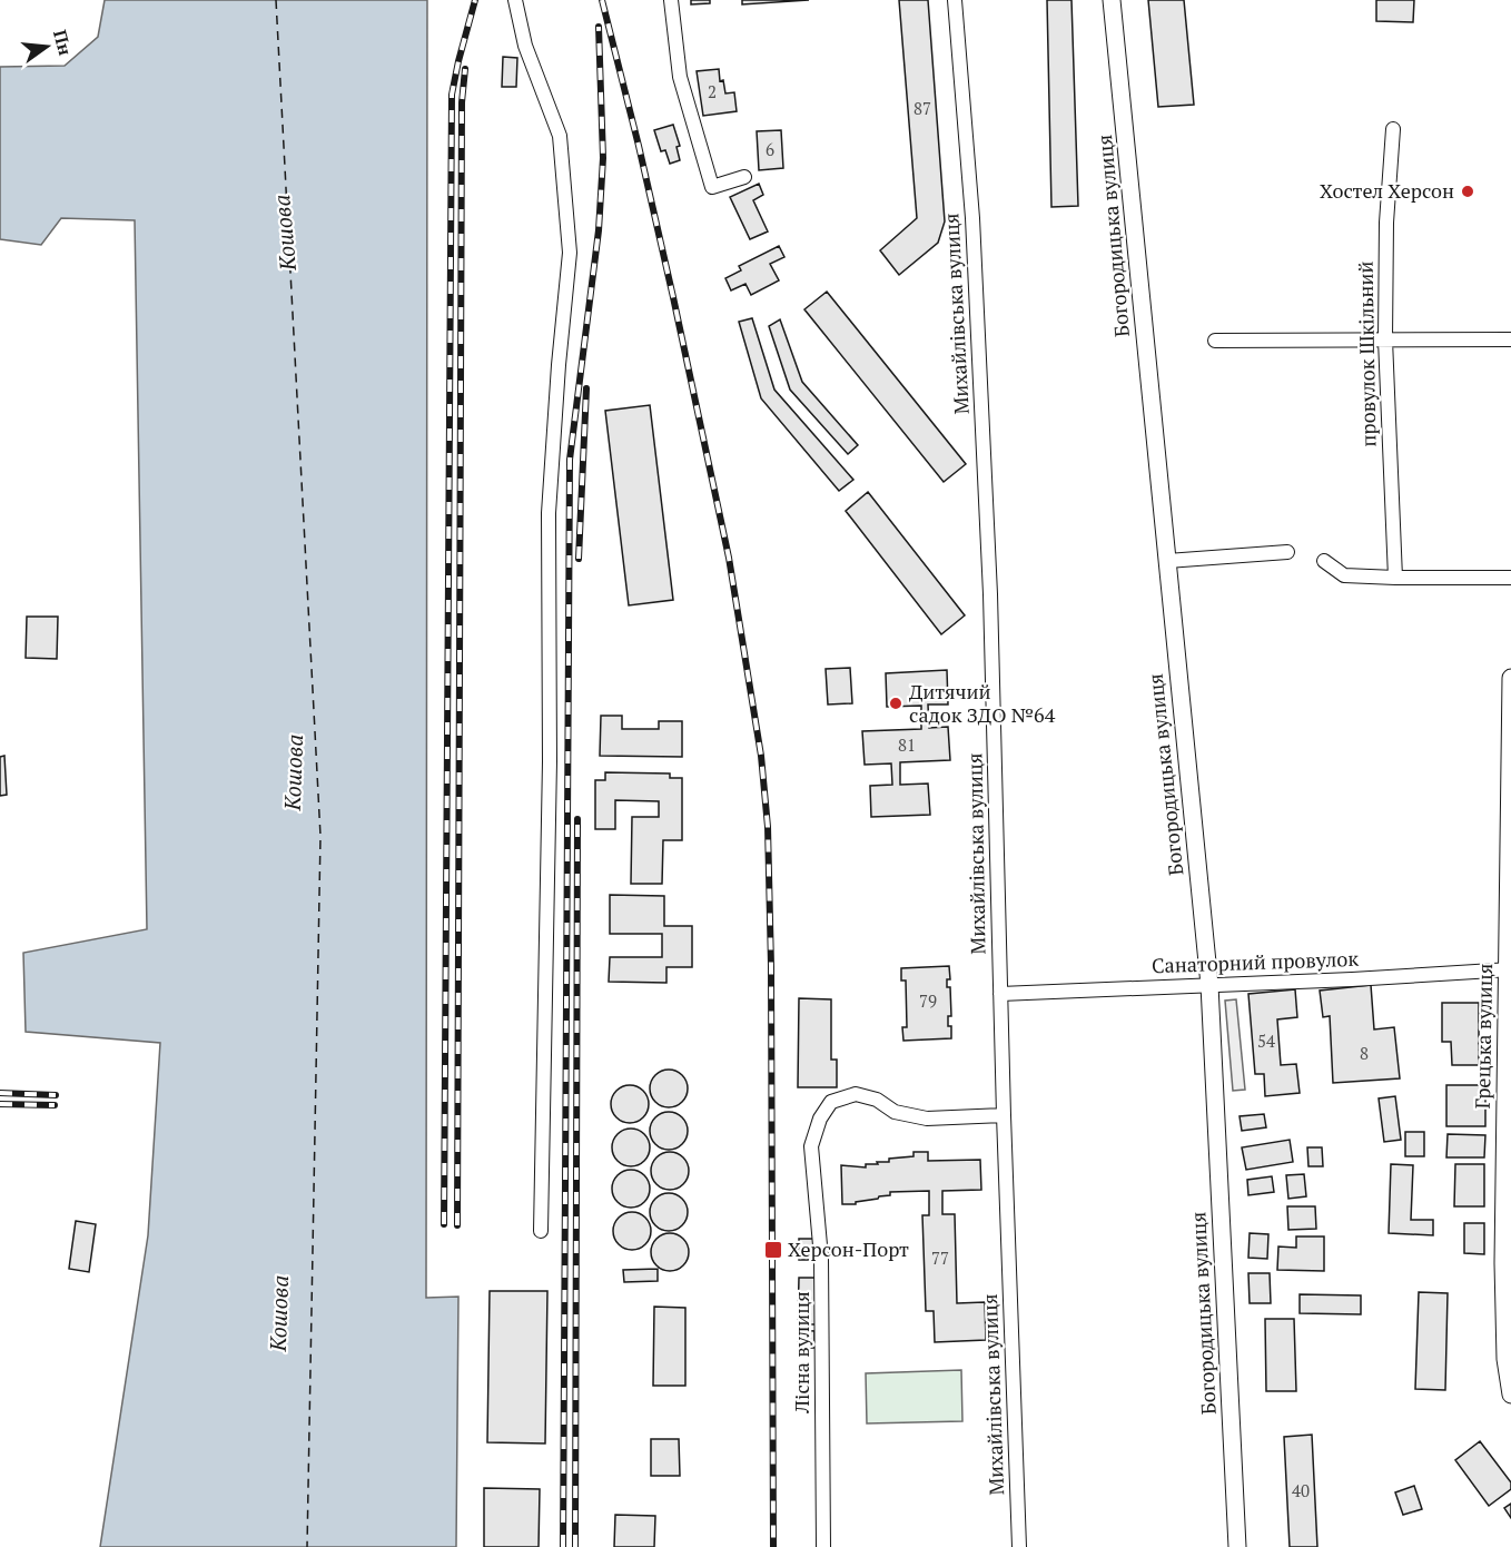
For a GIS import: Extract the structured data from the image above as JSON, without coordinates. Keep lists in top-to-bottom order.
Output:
{
  "streets": {
    "street": [
      "Богородицька вулиця",
      "Михайлівська вулиця",
      "провулок Шкільний",
      "Санаторний провулок",
      "Грецька вулиця",
      "Лісна вулиця"
    ]
  },
  "crossings": [
    ["Богородицька вулиця", "Санаторний провулок"],
    ["Михайлівська вулиця", "Санаторний провулок"],
    ["Михайлівська вулиця", "Лісна вулиця"],
    ["Санаторний провулок", "Грецька вулиця"]
  ],
  "water": ["Кошова"],
  "places": {
    "other": ["Хостел Херсон", "Дитячий садок ЗДО №64"],
    "transit": ["Херсон-Порт"]
  },
  "house_numbers": [
    "2",
    "87",
    "6",
    "81",
    "79",
    "54",
    "8",
    "77",
    "40"
  ],
  "north": "right"
}
